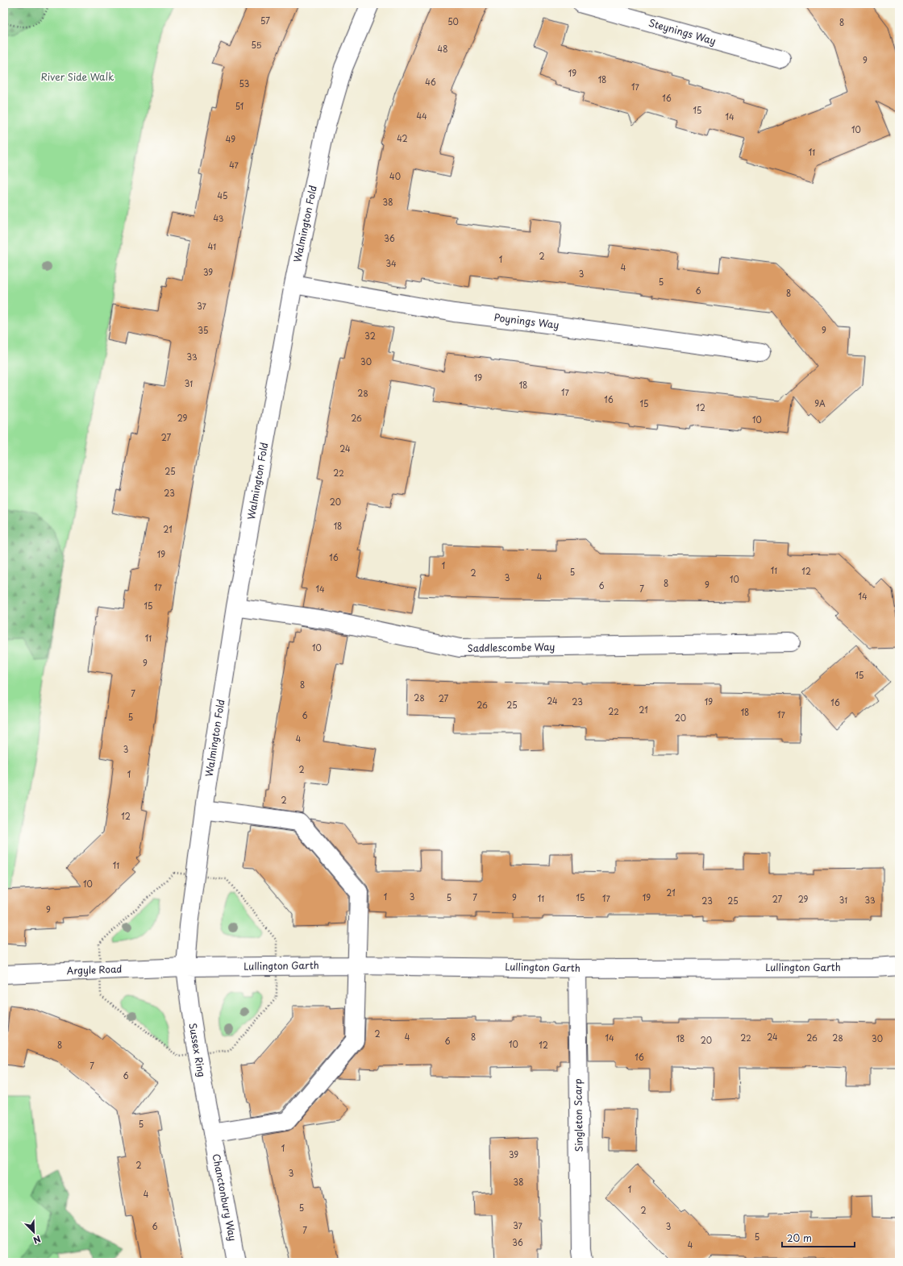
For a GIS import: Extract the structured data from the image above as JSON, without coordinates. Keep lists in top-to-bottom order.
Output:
{
  "streets": {
    "street": [
      "Steynings Way",
      "Walmington Fold",
      "Poynings Way",
      "Saddlescombe Way",
      "Lullington Garth",
      "Argyle Road",
      "Sussex Ring",
      "Singleton Scarp",
      "Chanctonbury Way"
    ]
  },
  "crossings": [
    ["Walmington Fold", "Poynings Way"],
    ["Walmington Fold", "Saddlescombe Way"],
    ["Walmington Fold", "Lullington Garth"],
    ["Walmington Fold", "Argyle Road"],
    ["Walmington Fold", "Sussex Ring"],
    ["Lullington Garth", "Argyle Road"],
    ["Lullington Garth", "Sussex Ring"],
    ["Lullington Garth", "Singleton Scarp"],
    ["Argyle Road", "Sussex Ring"],
    ["Sussex Ring", "Chanctonbury Way"]
  ],
  "parks": ["River Side Walk"],
  "house_numbers": [
    "57",
    "50",
    "8",
    "55",
    "48",
    "9",
    "19",
    "18",
    "46",
    "53",
    "17",
    "16",
    "51",
    "15",
    "44",
    "14",
    "10",
    "42",
    "49",
    "11",
    "47",
    "40",
    "45",
    "38",
    "43",
    "36",
    "41",
    "2",
    "1",
    "34",
    "4",
    "39",
    "3",
    "5",
    "6",
    "8",
    "37",
    "35",
    "9",
    "32",
    "33",
    "30",
    "19",
    "31",
    "18",
    "17",
    "28",
    "16",
    "15",
    "9A",
    "12",
    "29",
    "26",
    "10",
    "27",
    "24",
    "25",
    "22",
    "23",
    "20",
    "18",
    "21",
    "19",
    "16",
    "1",
    "11",
    "12",
    "5",
    "2",
    "4",
    "3",
    "10",
    "8",
    "9",
    "6",
    "17",
    "14",
    "7",
    "14",
    "15",
    "11",
    "10",
    "9",
    "15",
    "8",
    "7",
    "28",
    "27",
    "24",
    "23",
    "19",
    "16",
    "26",
    "25",
    "21",
    "22",
    "18",
    "17",
    "6",
    "5",
    "20",
    "4",
    "3",
    "2",
    "1",
    "2",
    "12",
    "11",
    "10",
    "21",
    "1",
    "3",
    "5",
    "7",
    "9",
    "15",
    "19",
    "11",
    "17",
    "27",
    "29",
    "31",
    "33",
    "23",
    "25",
    "9",
    "2",
    "4",
    "8",
    "24",
    "14",
    "22",
    "26",
    "28",
    "18",
    "30",
    "20",
    "6",
    "10",
    "8",
    "12",
    "16",
    "7",
    "6",
    "5",
    "1",
    "39",
    "2",
    "3",
    "38",
    "1",
    "4",
    "5",
    "2",
    "37",
    "6",
    "3",
    "7",
    "5",
    "36",
    "4"
  ],
  "scale_bar": "20 m",
  "north": "bottom right"
}
